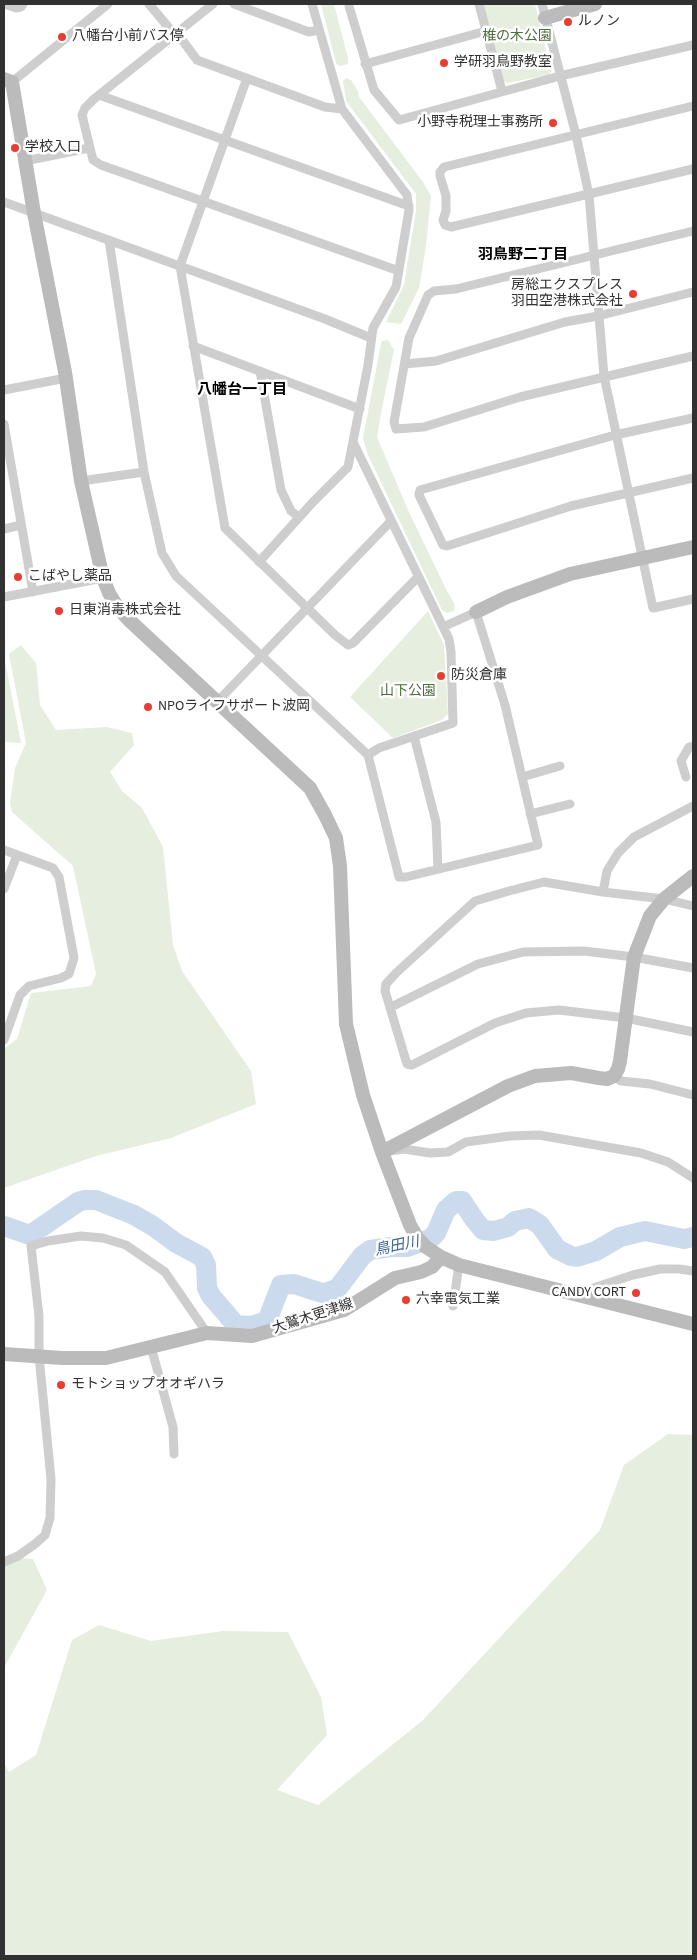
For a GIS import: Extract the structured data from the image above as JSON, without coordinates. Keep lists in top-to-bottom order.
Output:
{
  "streets": {
    "street": ["大鷲木更津線"]
  },
  "districts": ["羽鳥野二丁目", "八幡台一丁目"],
  "water": ["鳥田川"],
  "parks": ["椎の木公園", "山下公園"],
  "places": [
    "ルノン",
    "八幡台小前バス停",
    "学研羽鳥野教室",
    "小野寺税理士事務所",
    "学校入口",
    "房総エクスプレス 羽田空港株式会社",
    "こばやし薬品",
    "日東消毒株式会社",
    "防災倉庫",
    "NPOライフサポート波岡",
    "CANDY CORT",
    "六幸電気工業",
    "モトショップオオギハラ"
  ]
}
